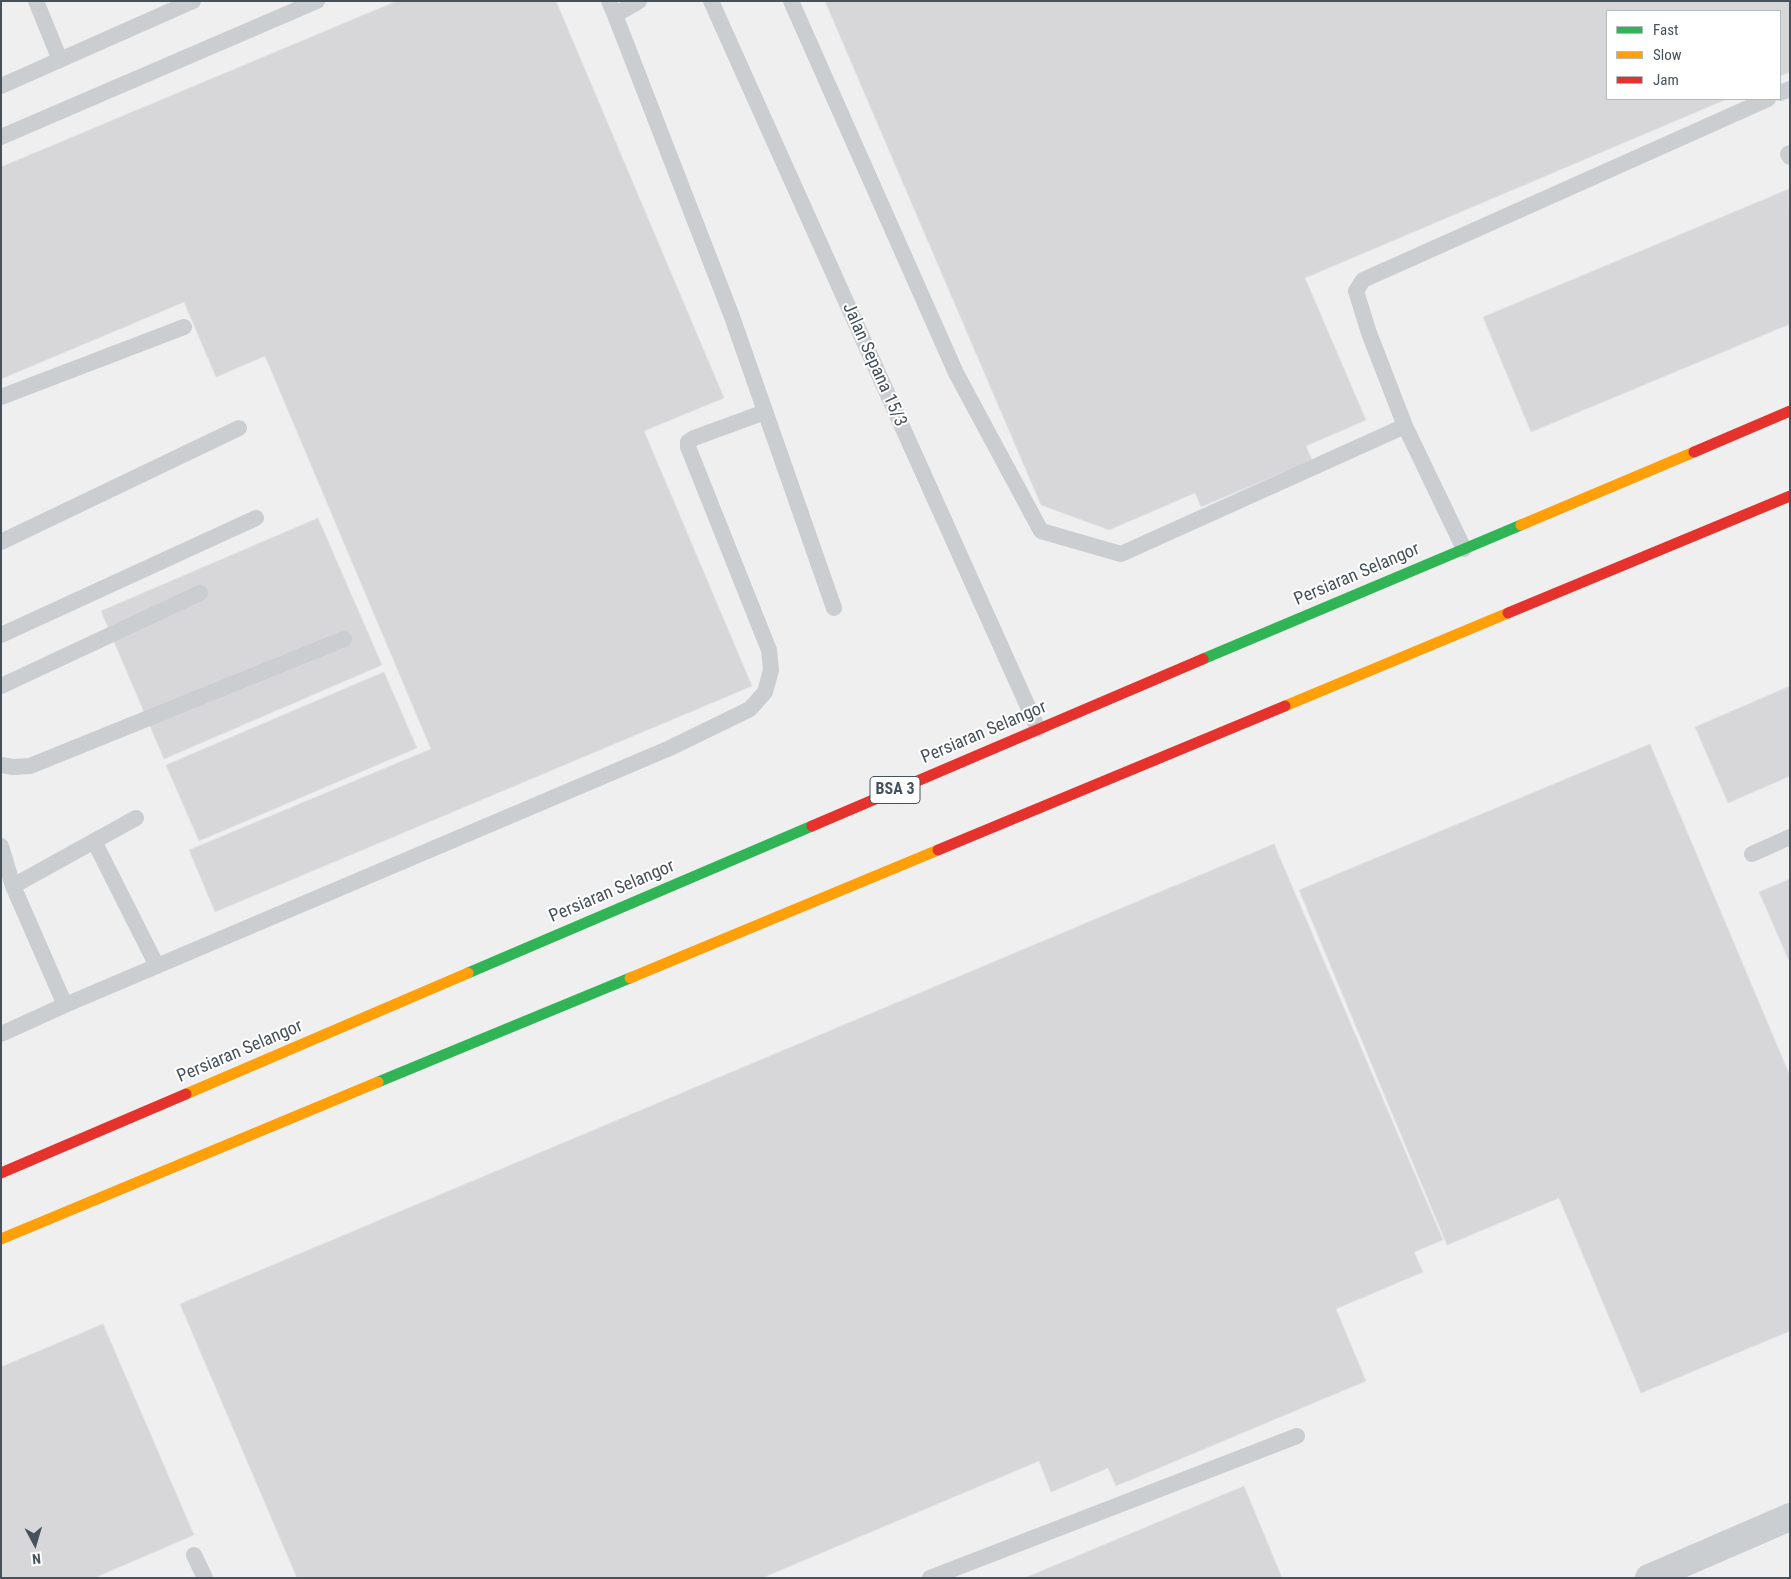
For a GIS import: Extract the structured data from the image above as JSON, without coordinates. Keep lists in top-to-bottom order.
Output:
{
  "streets": {
    "main road": ["Persiaran Selangor", "BSA 3"],
    "lane": ["Jalan Sepana 15/3"]
  },
  "crossings": [
    ["Jalan Sepana 15/3", "Persiaran Selangor"]
  ],
  "legend": ["Fast", "Slow", "Jam"],
  "north": "bottom"
}
